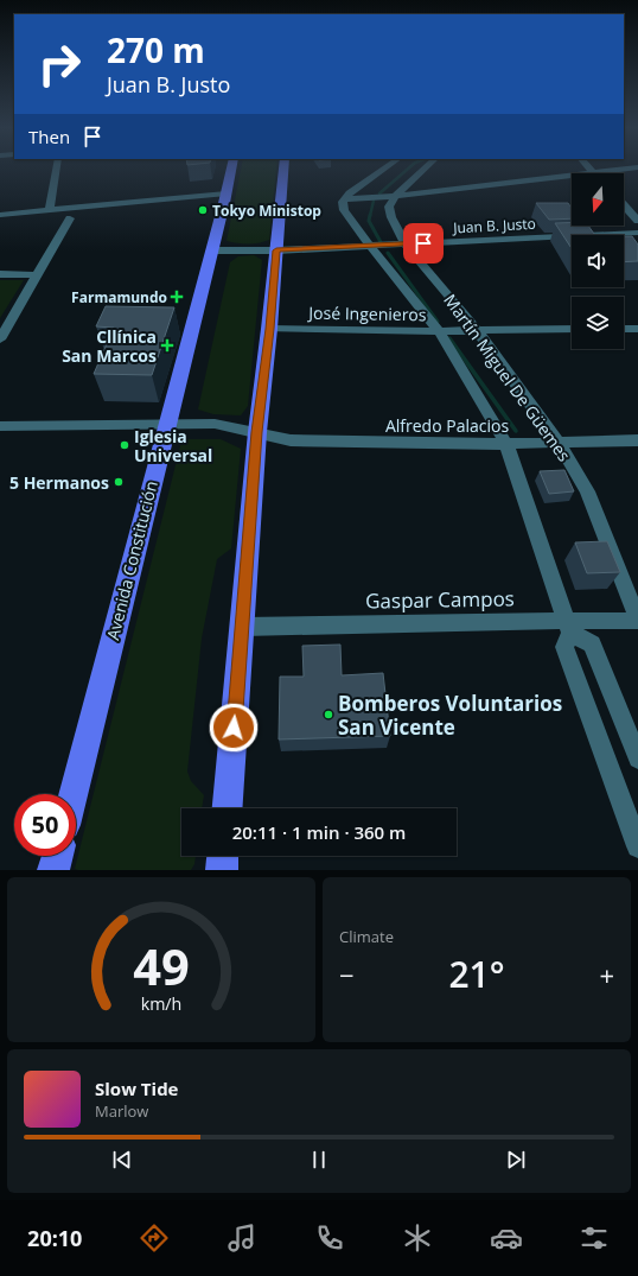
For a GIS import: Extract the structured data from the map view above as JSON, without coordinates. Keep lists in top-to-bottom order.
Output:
{
  "streets": {
    "main road": ["Avenida Constitución"],
    "street": [
      "Juan B. Justo",
      "José Ingenieros",
      "Martín Miguel De Güemes",
      "Alfredo Palacios",
      "Gaspar Campos"
    ]
  },
  "crossings": [
    ["Juan B. Justo", "Martín Miguel De Güemes"],
    ["Juan B. Justo", "Avenida Constitución"],
    ["José Ingenieros", "Martín Miguel De Güemes"],
    ["Martín Miguel De Güemes", "Alfredo Palacios"],
    ["Martín Miguel De Güemes", "Gaspar Campos"],
    ["Alfredo Palacios", "Avenida Constitución"]
  ],
  "places": {
    "other": [
      "Tokyo Ministop",
      "Iglesia Universal",
      "5 Hermanos",
      "Bomberos Voluntarios San Vicente"
    ],
    "health": ["Farmamundo", "Cllínica San Marcos"]
  },
  "north": "bottom",
  "page": {
    "turn": ["270 m", "Juan B. Justo"],
    "then": "Then",
    "limit": "50",
    "trip": "20:11 · 1 min · 360 m",
    "tile": "Climate",
    "heat": ["−", "21°", "+"],
    "song": ["Slow Tide", "Marlow"],
    "tabs": "20:10",
    "gauge": ["49", "km/h"]
  }
}
